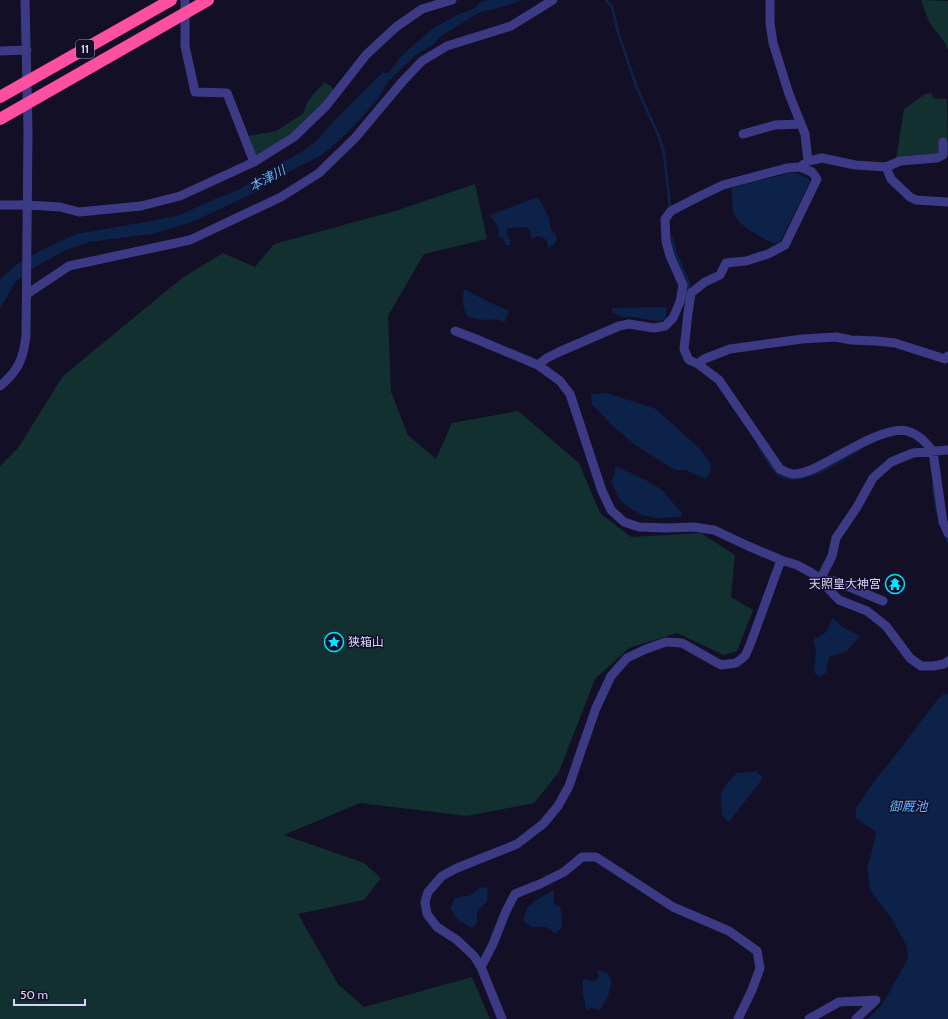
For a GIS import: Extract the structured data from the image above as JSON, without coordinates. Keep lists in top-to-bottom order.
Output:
{
  "streets": {
    "highway": ["11"]
  },
  "water": ["本津川", "御厩池"],
  "places": {
    "temple": ["天照皇大神宮"],
    "place": ["狭箱山"]
  },
  "scale_bar": "50 m"
}
